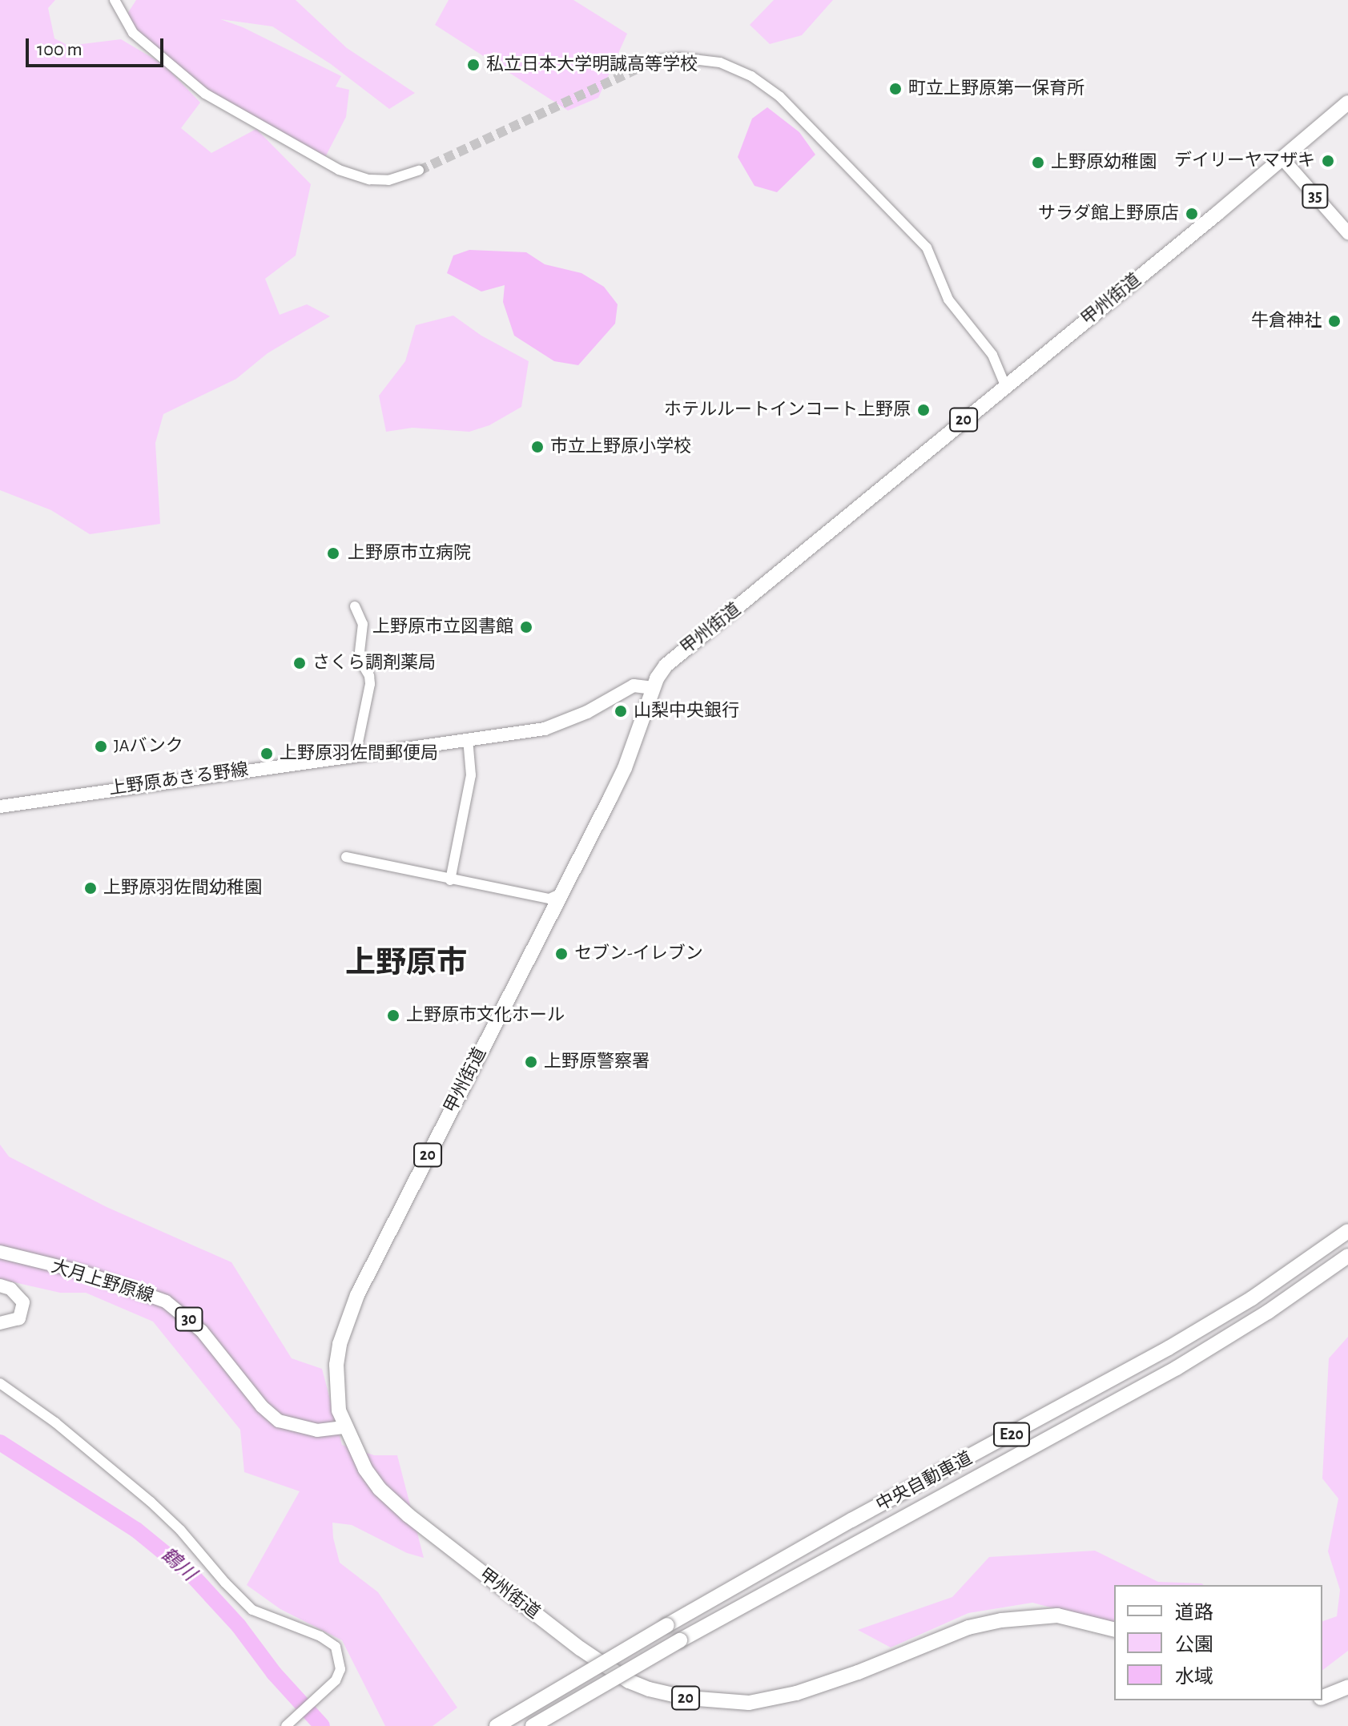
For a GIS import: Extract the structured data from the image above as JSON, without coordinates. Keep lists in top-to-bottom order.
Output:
{
  "streets": {
    "highway": [
      "甲州街道",
      "20",
      "E20",
      "中央自動車道"
    ],
    "main road": [
      "35",
      "上野原あきる野線",
      "大月上野原線",
      "30"
    ]
  },
  "crossings": [
    ["35", "甲州街道"],
    ["甲州街道", "上野原あきる野線"],
    ["甲州街道", "大月上野原線"]
  ],
  "districts": ["上野原市"],
  "water": ["鶴川"],
  "places": [
    "私立日本大学明誠高等学校",
    "町立上野原第一保育所",
    "デイリーヤマザキ",
    "上野原幼稚園",
    "サラダ館上野原店",
    "牛倉神社",
    "ホテルルートインコート上野原",
    "市立上野原小学校",
    "上野原市立病院",
    "上野原市立図書館",
    "さくら調剤薬局",
    "山梨中央銀行",
    "JAバンク",
    "上野原羽佐間郵便局",
    "上野原羽佐間幼稚園",
    "セブン-イレブン",
    "上野原市文化ホール",
    "上野原警察署"
  ],
  "legend": ["道路", "公園", "水域"],
  "scale_bar": "100 m"
}
